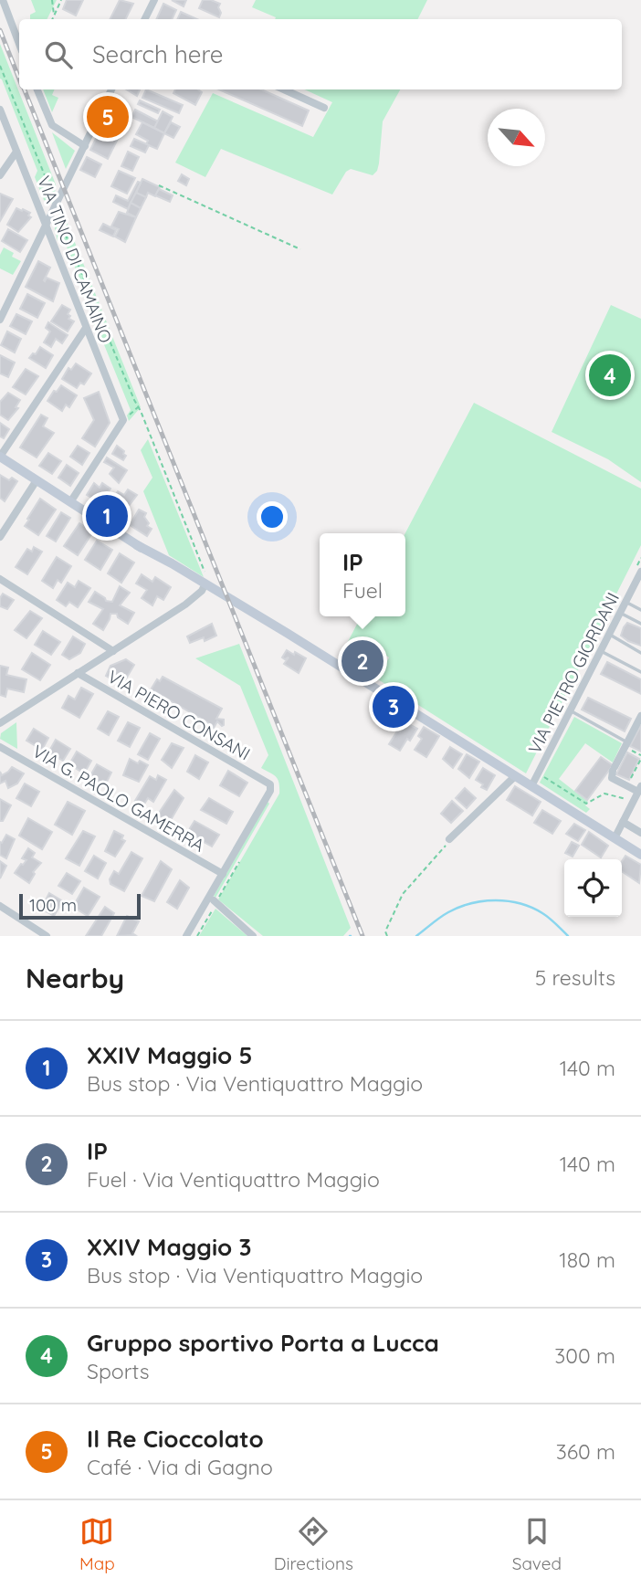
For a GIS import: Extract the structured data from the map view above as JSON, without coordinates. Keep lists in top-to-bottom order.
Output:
{
  "streets": {
    "street": [
      "VIA TINO DI CAMAINO",
      "VIA PIETRO GIORDANI",
      "VIA PIERO CONSANI",
      "VIA G. PAOLO GAMERRA"
    ]
  },
  "crossings": [
    ["VIA PIERO CONSANI", "VIA G. PAOLO GAMERRA"]
  ],
  "scale_bar": "100 m",
  "north": "bottom right",
  "page": {
    "search": "Search here",
    "pins": [
      "5",
      "4",
      "1",
      "2",
      "3"
    ],
    "popup": ["IP", "Fuel"],
    "scale": "100 m",
    "heading": ["Nearby", "5 results"],
    "list": [
      {
        "mark": "1",
        "name": "XXIV Maggio 5",
        "note": "Bus stop · Via Ventiquattro Maggio",
        "value": "140 m"
      },
      {
        "mark": "2",
        "name": "IP",
        "note": "Fuel · Via Ventiquattro Maggio",
        "value": "140 m"
      },
      {
        "mark": "3",
        "name": "XXIV Maggio 3",
        "note": "Bus stop · Via Ventiquattro Maggio",
        "value": "180 m"
      },
      {
        "mark": "4",
        "name": "Gruppo sportivo Porta a Lucca",
        "note": "Sports",
        "value": "300 m"
      },
      {
        "mark": "5",
        "name": "Il Re Cioccolato",
        "note": "Café · Via di Gagno",
        "value": "360 m"
      }
    ],
    "nav": ["Map", "Directions", "Saved"]
  }
}
